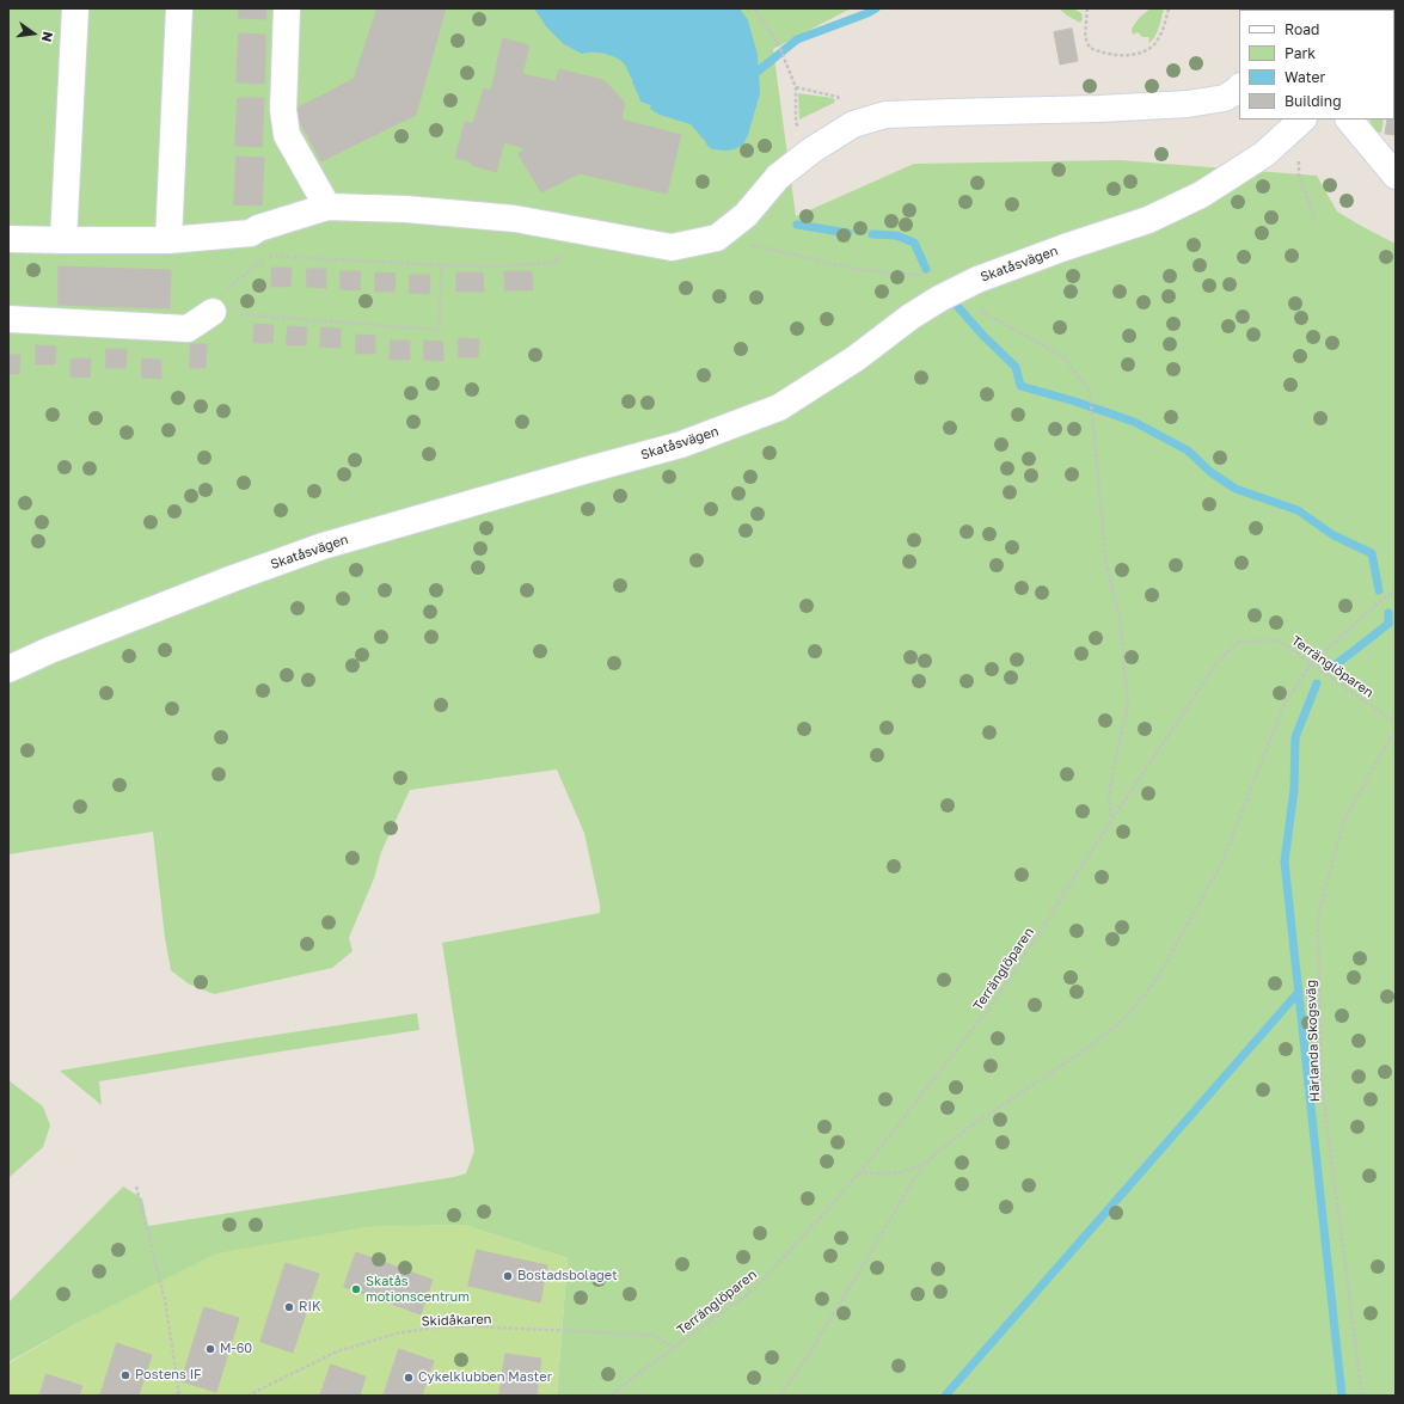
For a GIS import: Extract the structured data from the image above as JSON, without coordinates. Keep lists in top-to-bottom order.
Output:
{
  "streets": {
    "street": ["Skatåsvägen"],
    "path": ["Terränglöparen", "Härlanda Skogsväg", "Skidåkaren"]
  },
  "crossings": [
    ["Terränglöparen", "Skidåkaren"]
  ],
  "places": [
    "Bostadsbolaget",
    "Skatås motionscentrum",
    "RIK",
    "M-60",
    "Postens IF",
    "Cykelklubben Master"
  ],
  "legend": [
    "Road",
    "Park",
    "Water",
    "Building"
  ],
  "north": "right"
}
